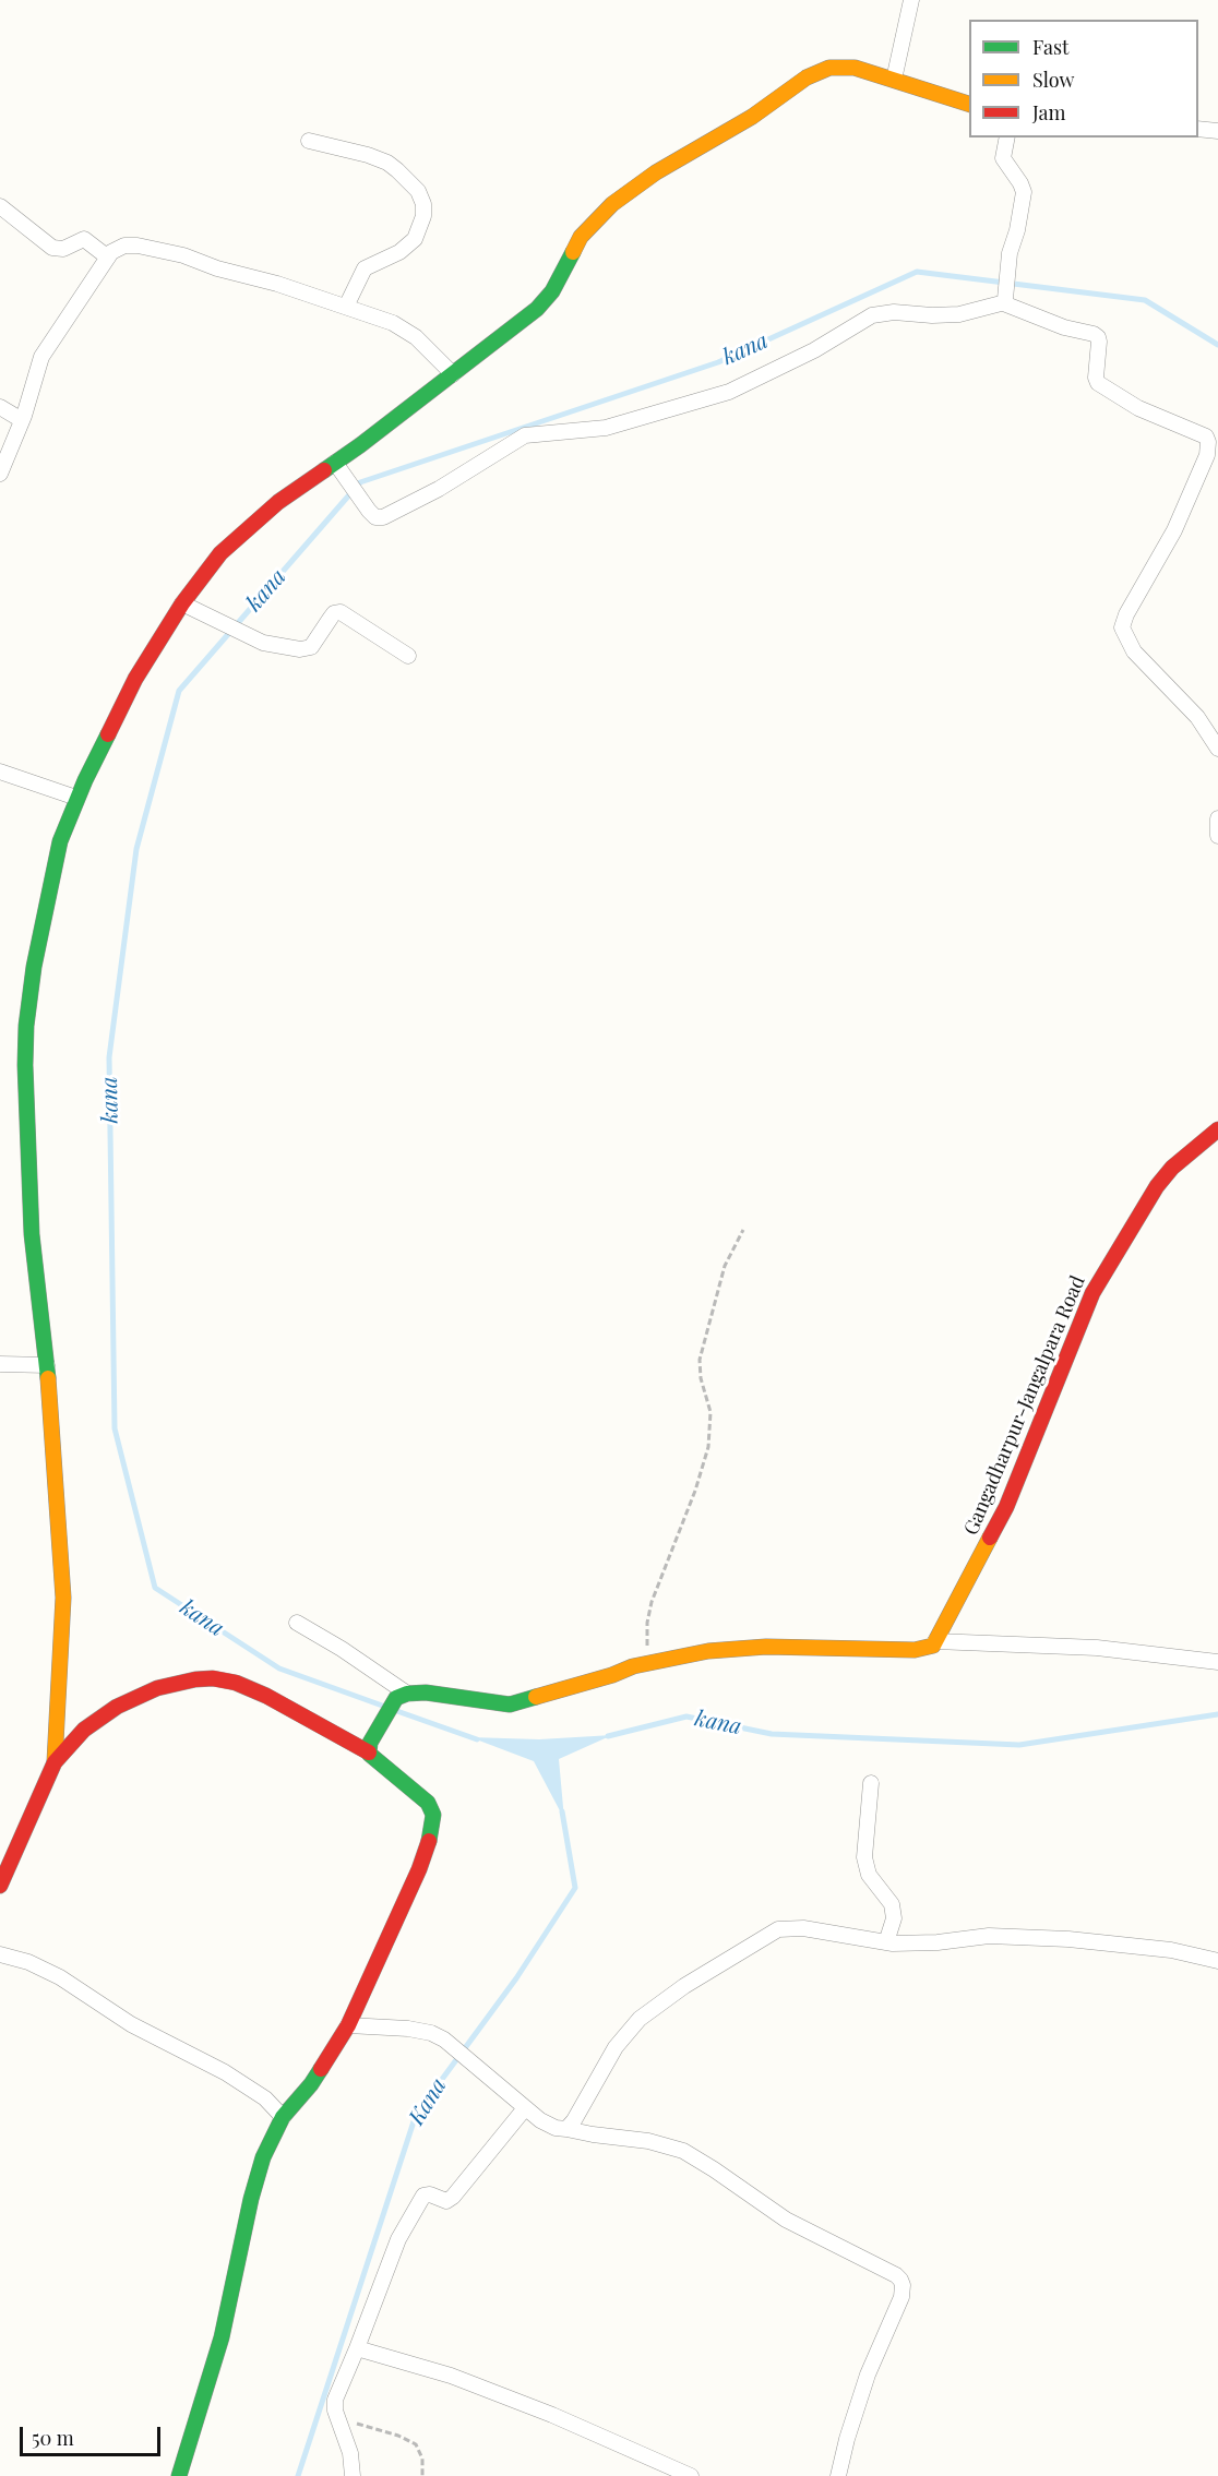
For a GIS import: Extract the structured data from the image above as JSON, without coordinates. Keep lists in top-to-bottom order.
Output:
{
  "streets": {
    "street": ["Gangadharpur-Jangalpara Road"]
  },
  "water": ["kana", "Kana"],
  "legend": ["Fast", "Slow", "Jam"],
  "scale_bar": "50 m"
}
